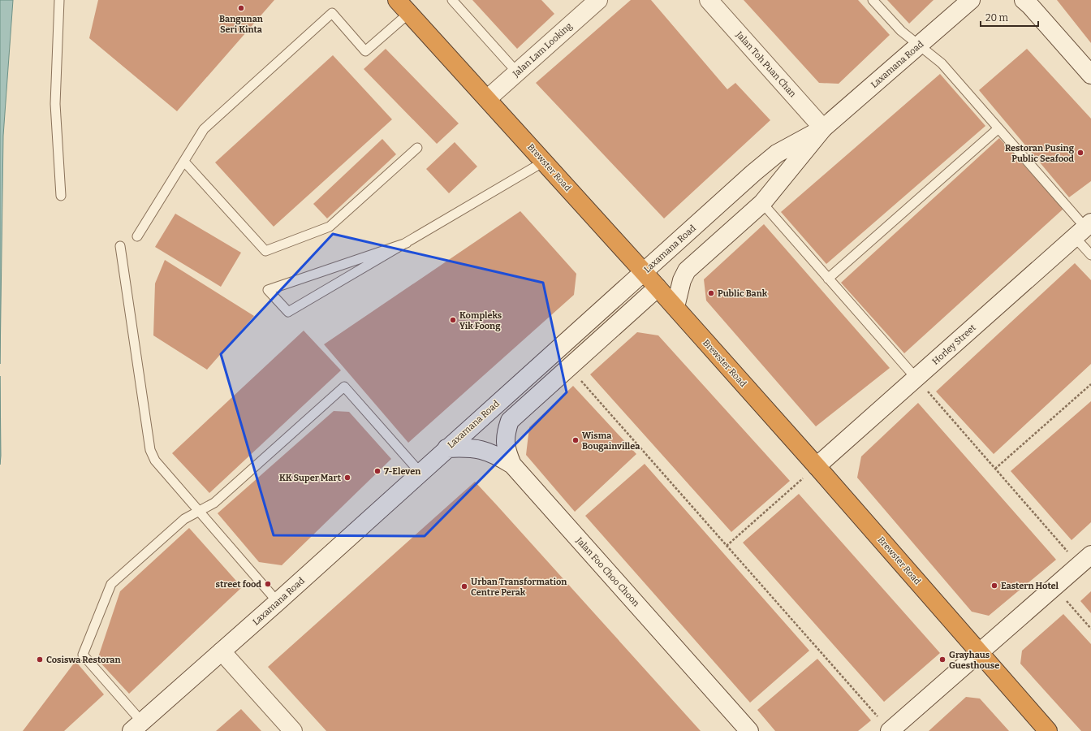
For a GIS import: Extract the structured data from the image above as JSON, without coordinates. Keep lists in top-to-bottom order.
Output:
{
  "streets": {
    "highway": ["Brewster Road"],
    "street": [
      "Jalan Lam Looking",
      "Jalan Toh Puan Chan",
      "Laxamana Road",
      "Horley Street",
      "Jalan Foo Choo Choon"
    ]
  },
  "crossings": [
    ["Jalan Lam Looking", "Brewster Road"],
    ["Jalan Toh Puan Chan", "Laxamana Road"],
    ["Laxamana Road", "Brewster Road"],
    ["Laxamana Road", "Jalan Foo Choo Choon"],
    ["Brewster Road", "Horley Street"]
  ],
  "places": [
    "Bangunan Seri Kinta",
    "Restoran Pusing Public Seafood",
    "Public Bank",
    "Kompleks Yik Foong",
    "Wisma Bougainvillea",
    "7-Eleven",
    "KK Super Mart",
    "street food",
    "Eastern Hotel",
    "Urban Transformation Centre Perak",
    "Cosiswa Restoran",
    "Grayhaus Guesthouse"
  ],
  "scale_bar": "20 m"
}
